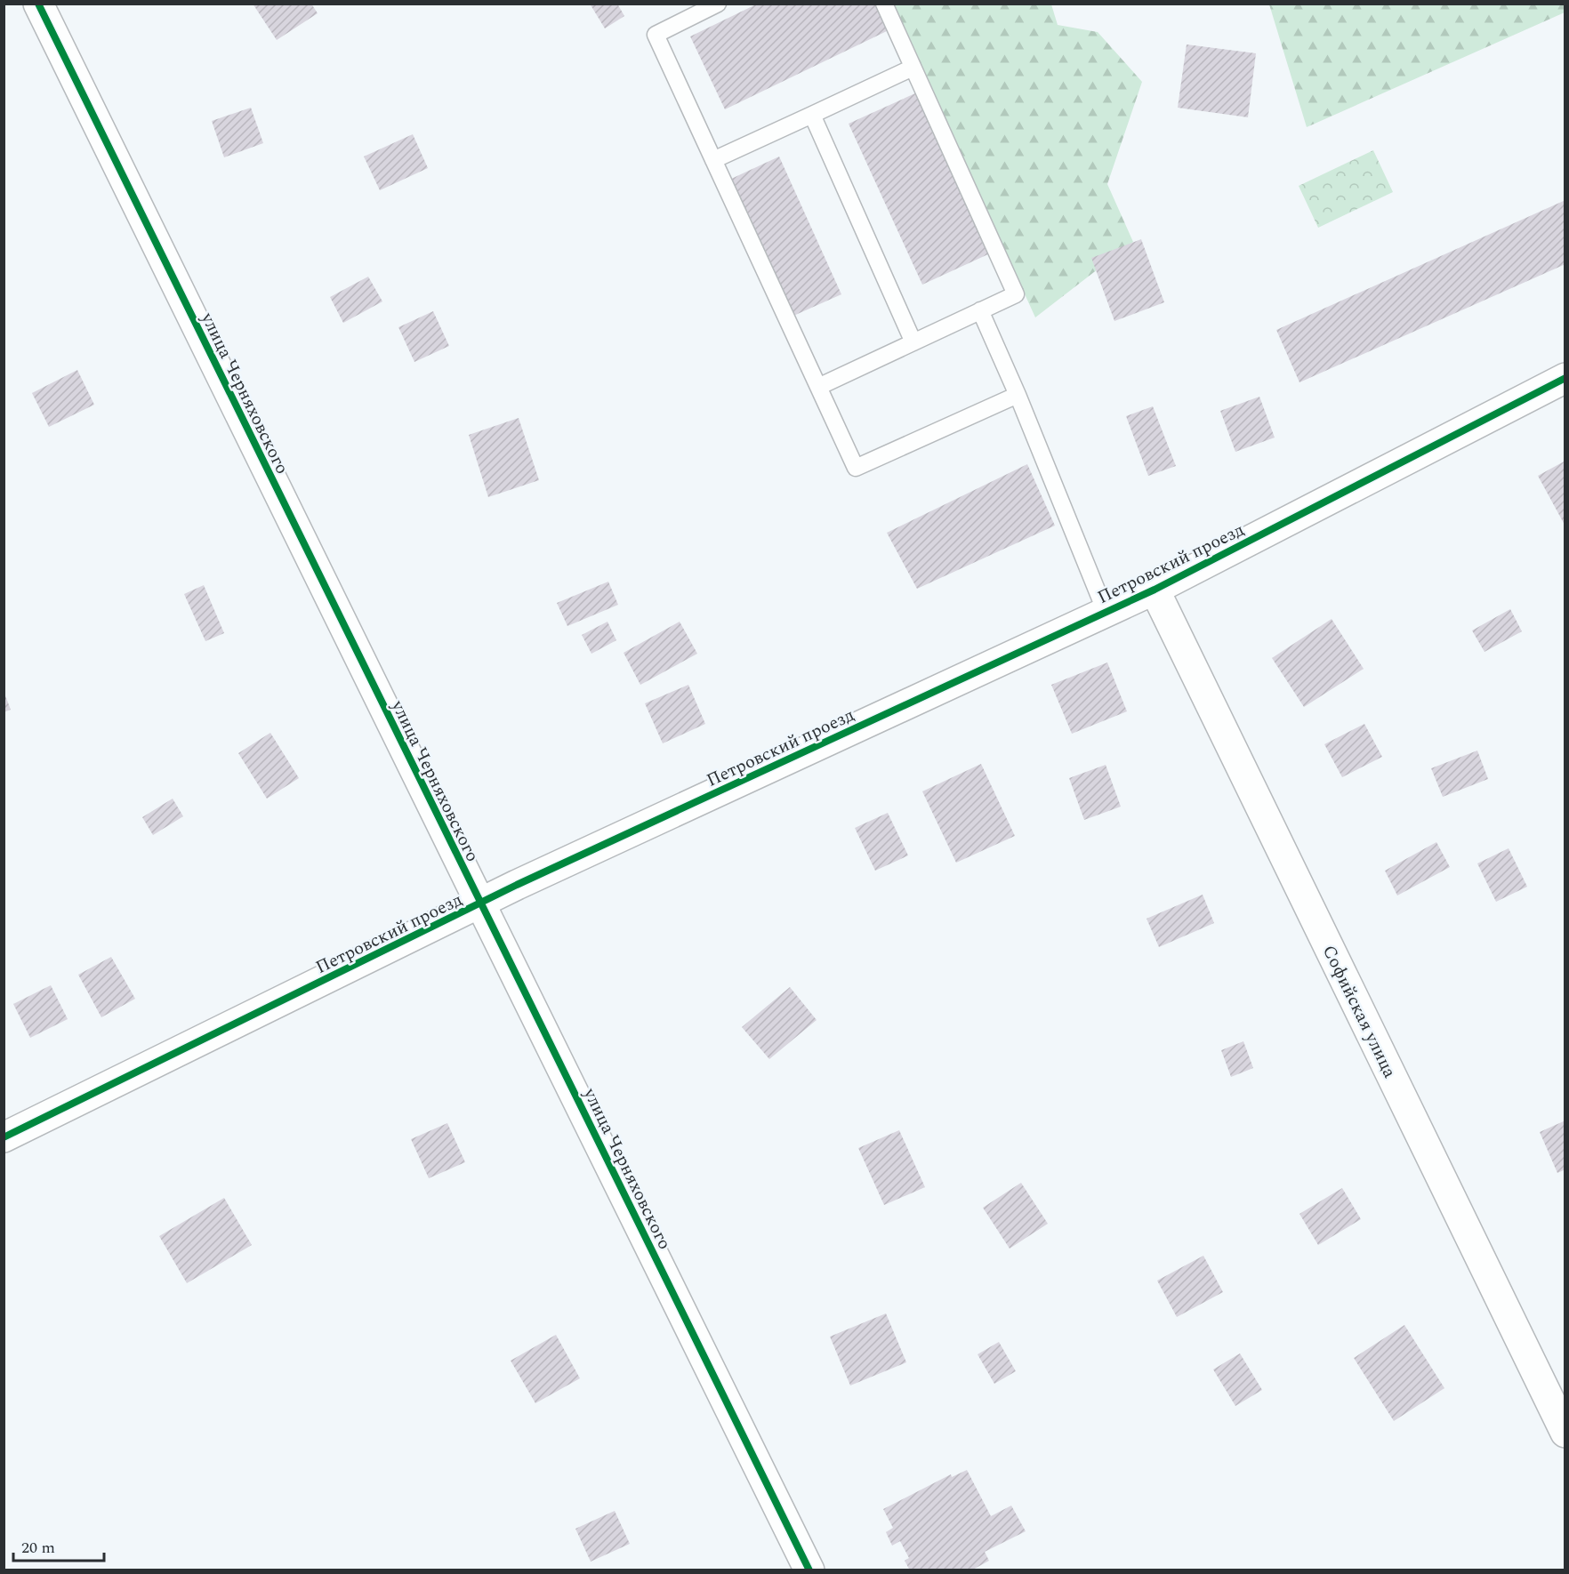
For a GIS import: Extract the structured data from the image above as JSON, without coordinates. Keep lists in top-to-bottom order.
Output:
{
  "streets": {
    "street": ["улица Черняховского", "Петровский проезд", "Софийская улица"]
  },
  "crossings": [
    ["улица Черняховского", "Петровский проезд"],
    ["Петровский проезд", "Софийская улица"]
  ],
  "scale_bar": "20 m"
}
